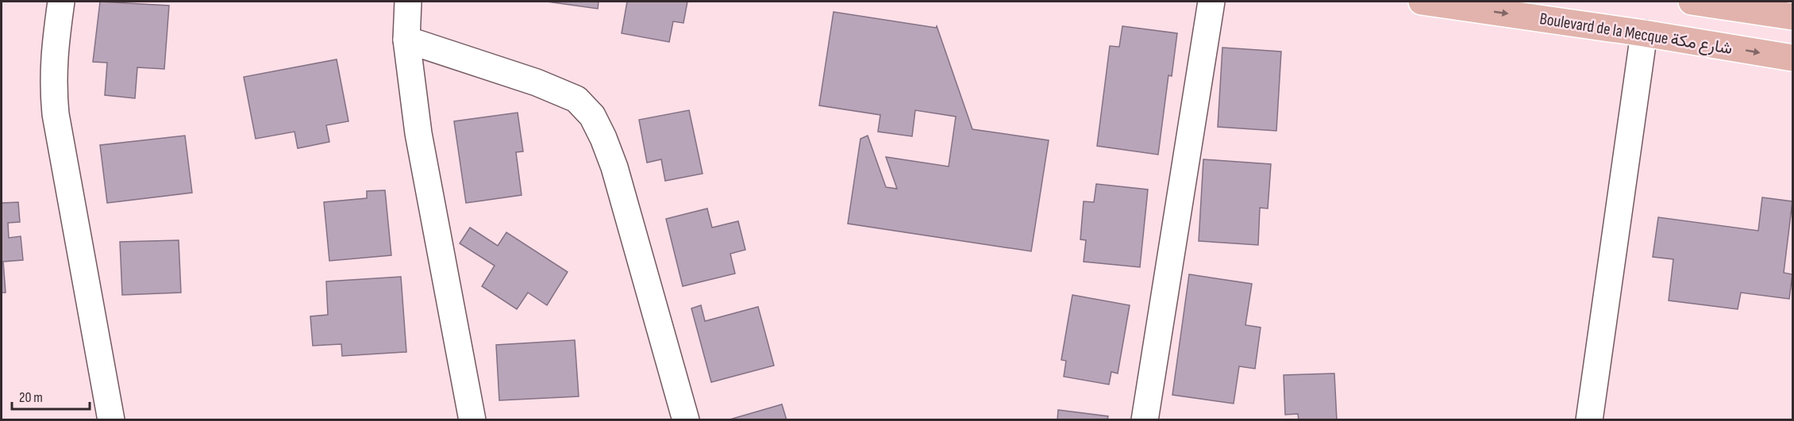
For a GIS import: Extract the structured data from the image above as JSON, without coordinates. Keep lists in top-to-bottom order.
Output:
{
  "streets": {
    "main road": ["Boulevard de la Mecque شارع مكة"]
  },
  "one_way": ["Boulevard de la Mecque شارع مكة"],
  "scale_bar": "20 m"
}
